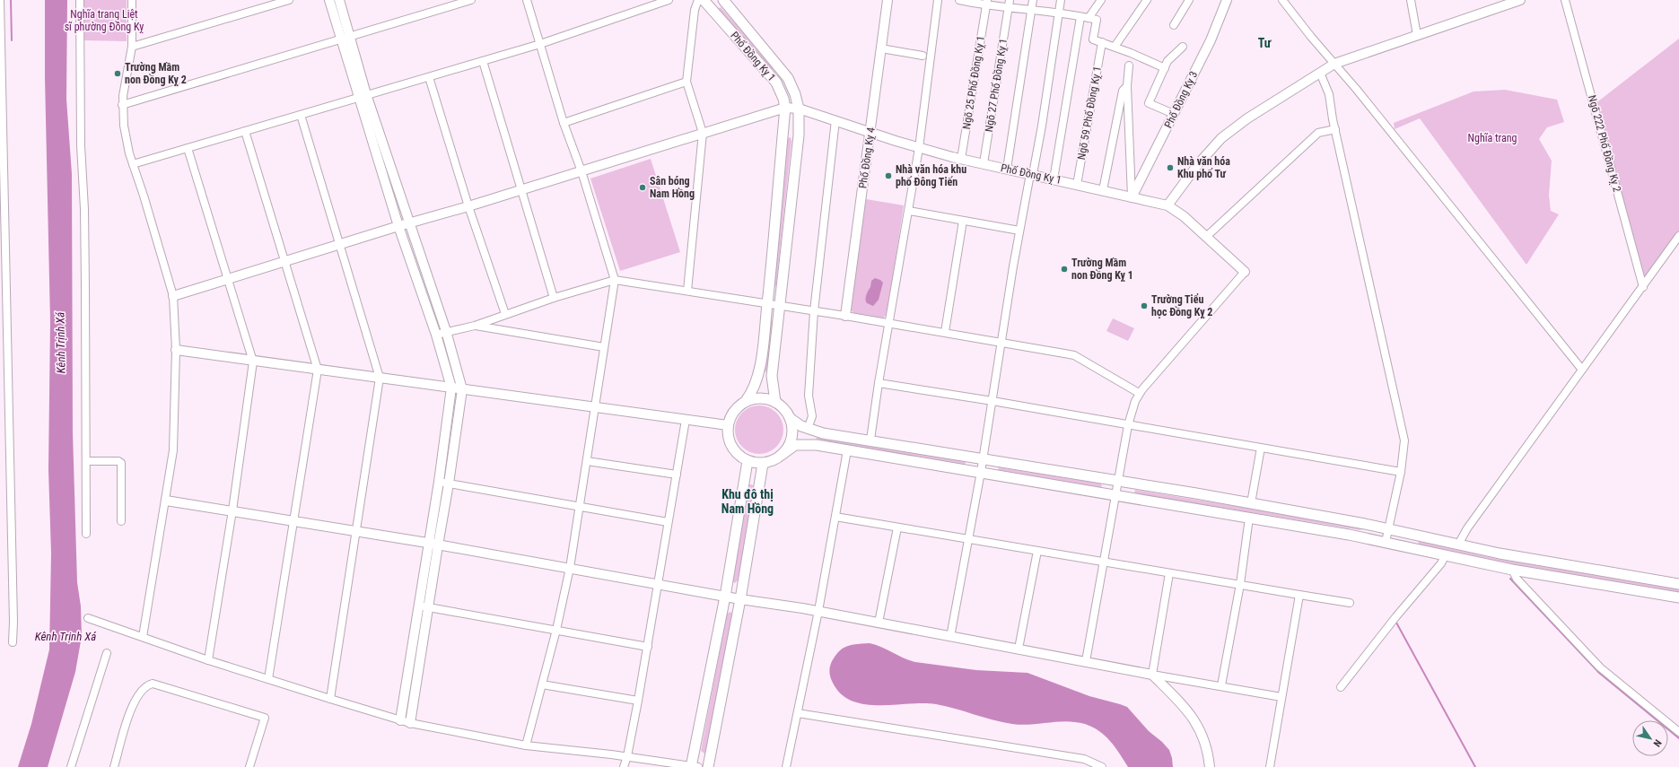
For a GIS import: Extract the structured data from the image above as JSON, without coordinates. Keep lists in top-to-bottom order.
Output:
{
  "streets": {
    "main road": ["Phố Đồng Kỵ 1"],
    "street": [
      "Ngõ 25 Phố Đồng Kỵ 1",
      "Ngõ 27 Phố Đồng Kỵ 1",
      "Phố Đồng Kỵ 3",
      "Ngõ 59 Phố Đồng Kỵ 1",
      "Ngõ 222 Phố Đồng Kỵ 2",
      "Phố Đồng Kỵ 4"
    ]
  },
  "crossings": [
    ["Phố Đồng Kỵ 1", "Ngõ 25 Phố Đồng Kỵ 1"],
    ["Phố Đồng Kỵ 1", "Ngõ 27 Phố Đồng Kỵ 1"],
    ["Phố Đồng Kỵ 1", "Phố Đồng Kỵ 3"],
    ["Phố Đồng Kỵ 1", "Ngõ 59 Phố Đồng Kỵ 1"],
    ["Phố Đồng Kỵ 1", "Phố Đồng Kỵ 4"]
  ],
  "districts": ["Tư", "Khu đô thị Nam Hồng"],
  "water": ["Kênh Trịnh Xá"],
  "parks": ["Nghĩa trang Liệt sĩ phường Đồng Kỵ", "Nghĩa trang"],
  "places": [
    "Trường Mầm non Đồng Kỵ 2",
    "Nhà văn hóa Khu phố Tư",
    "Nhà văn hóa khu phố Đông Tiến",
    "Sân bóng Nam Hồng",
    "Trường Mầm non Đồng Kỵ 1",
    "Trường Tiểu học Đồng Kỵ 2"
  ],
  "north": "bottom right"
}
